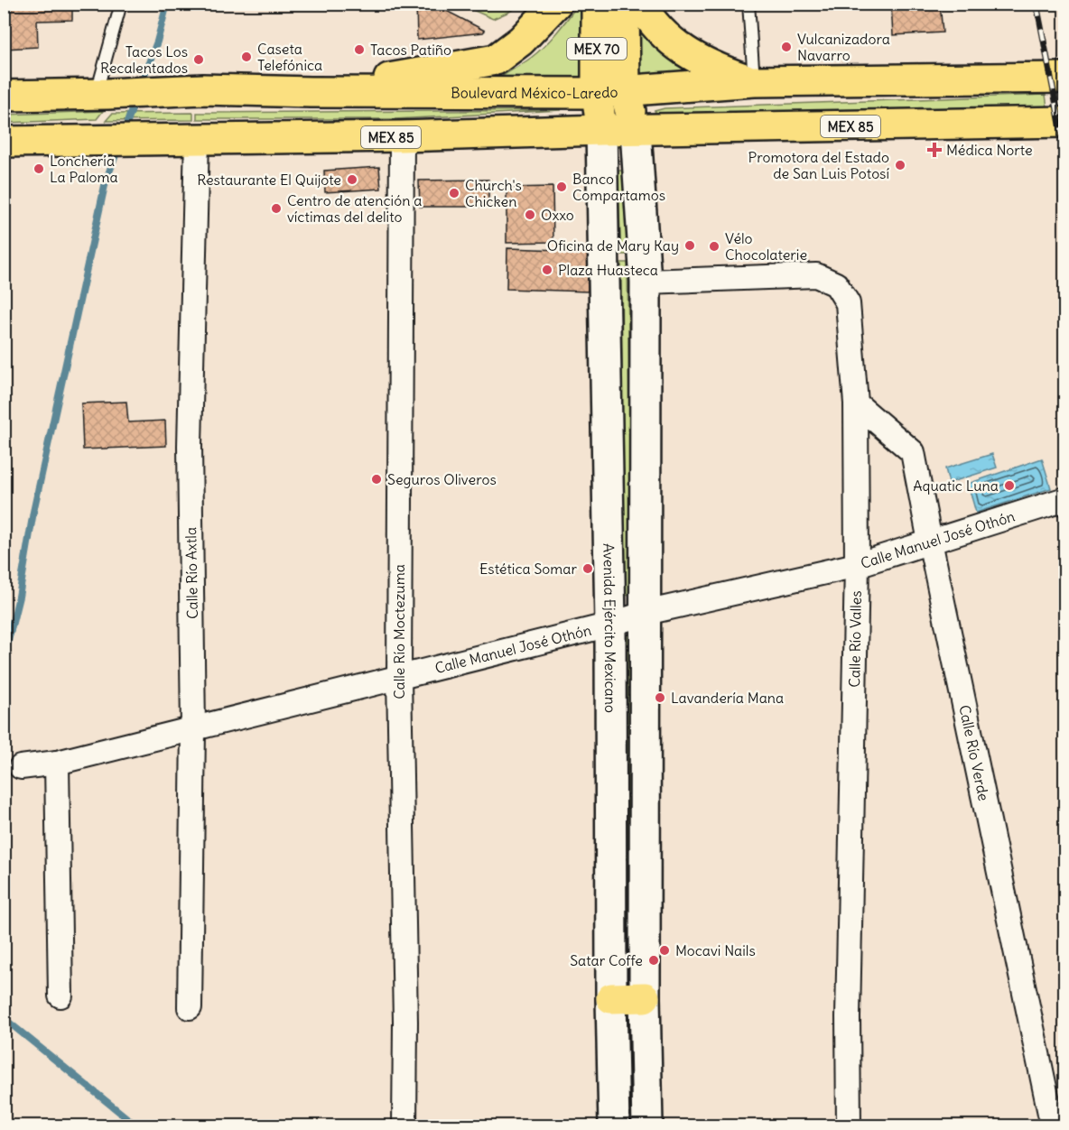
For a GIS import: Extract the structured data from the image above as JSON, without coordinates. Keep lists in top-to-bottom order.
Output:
{
  "streets": {
    "main road": [
      "MEX 70",
      "Boulevard México-Laredo",
      "MEX 85",
      "Avenida Ejército Mexicano"
    ],
    "street": [
      "Calle Manuel José Othón",
      "Calle Río Axtla",
      "Calle Río Moctezuma",
      "Calle Río Valles",
      "Calle Río Verde"
    ]
  },
  "crossings": [
    ["MEX 70", "Boulevard México-Laredo"],
    ["MEX 70", "MEX 85"],
    ["MEX 70", "Avenida Ejército Mexicano"],
    ["MEX 85", "Calle Río Axtla"],
    ["MEX 85", "Avenida Ejército Mexicano"],
    ["MEX 85", "Calle Río Moctezuma"],
    ["Calle Manuel José Othón", "Calle Río Axtla"],
    ["Calle Manuel José Othón", "Avenida Ejército Mexicano"],
    ["Calle Manuel José Othón", "Calle Río Moctezuma"],
    ["Calle Manuel José Othón", "Calle Río Valles"],
    ["Calle Manuel José Othón", "Calle Río Verde"],
    ["Calle Río Valles", "Calle Río Verde"]
  ],
  "places": {
    "other": [
      "Vulcanizadora Navarro",
      "Tacos Patiño",
      "Caseta Telefónica",
      "Tacos Los Recalentados",
      "Promotora del Estado de San Luis Potosí",
      "Lonchería La Paloma",
      "Restaurante El Quijote",
      "Banco Compartamos",
      "Church's Chicken",
      "Centro de atención a víctimas del delito",
      "Oxxo",
      "Oficina de Mary Kay",
      "Vélo Chocolaterie",
      "Plaza Huasteca",
      "Seguros Oliveros",
      "Aquatic Luna",
      "Estética Somar",
      "Lavandería Mana",
      "Mocavi Nails",
      "Satar Coffe"
    ],
    "health": ["Médica Norte"]
  }
}
